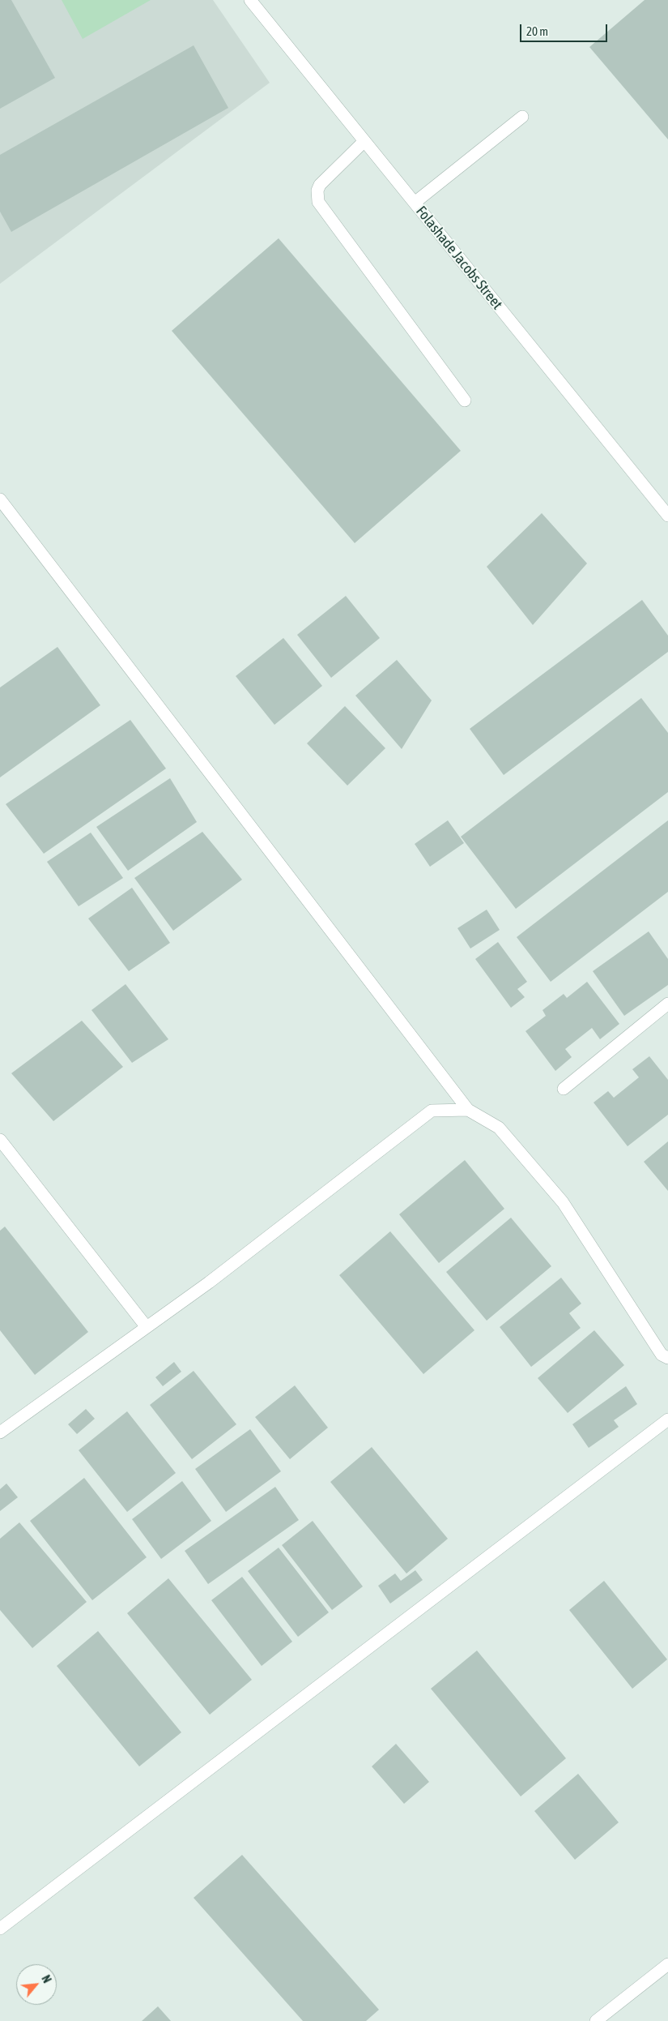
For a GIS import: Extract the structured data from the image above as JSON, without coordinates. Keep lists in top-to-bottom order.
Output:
{
  "streets": {
    "street": ["Folashade Jacobs Street"]
  },
  "scale_bar": "20 m",
  "north": "top right"
}
